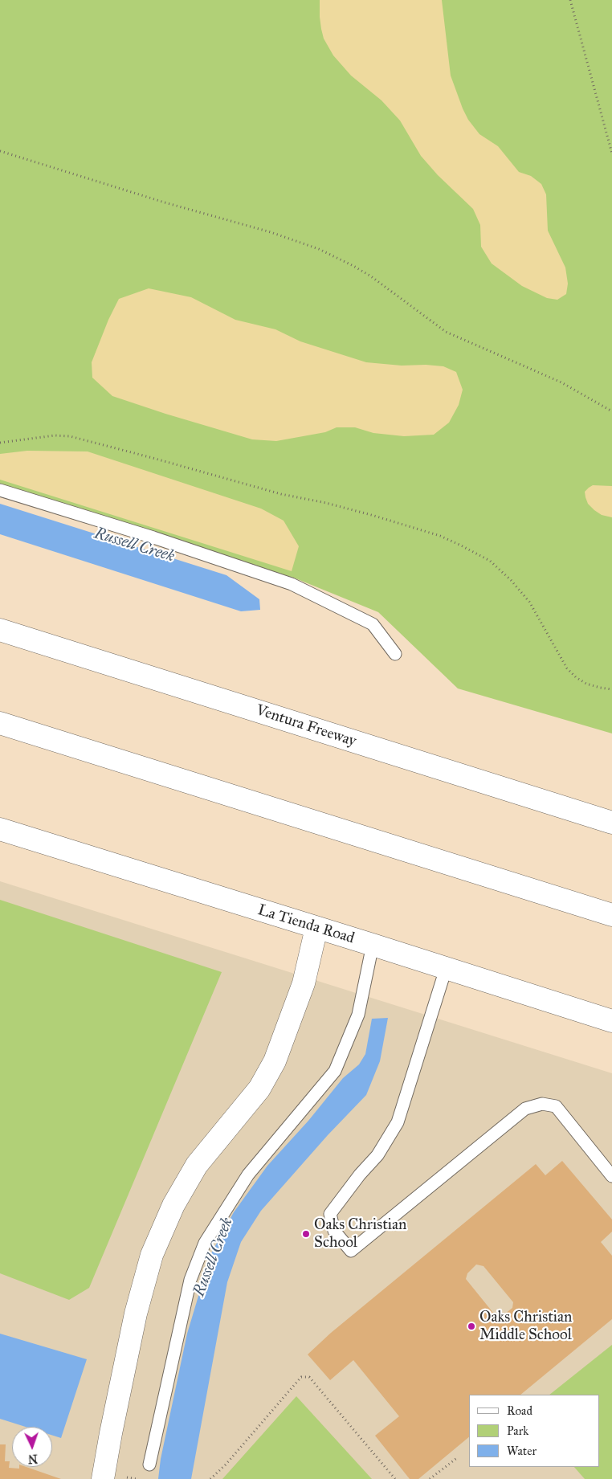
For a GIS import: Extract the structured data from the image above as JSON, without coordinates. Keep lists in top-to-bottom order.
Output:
{
  "streets": {
    "main road": ["Ventura Freeway", "La Tienda Road"]
  },
  "water": ["Russell Creek"],
  "places": ["Oaks Christian School", "Oaks Christian Middle School"],
  "legend": ["Road", "Park", "Water"],
  "north": "bottom"
}
